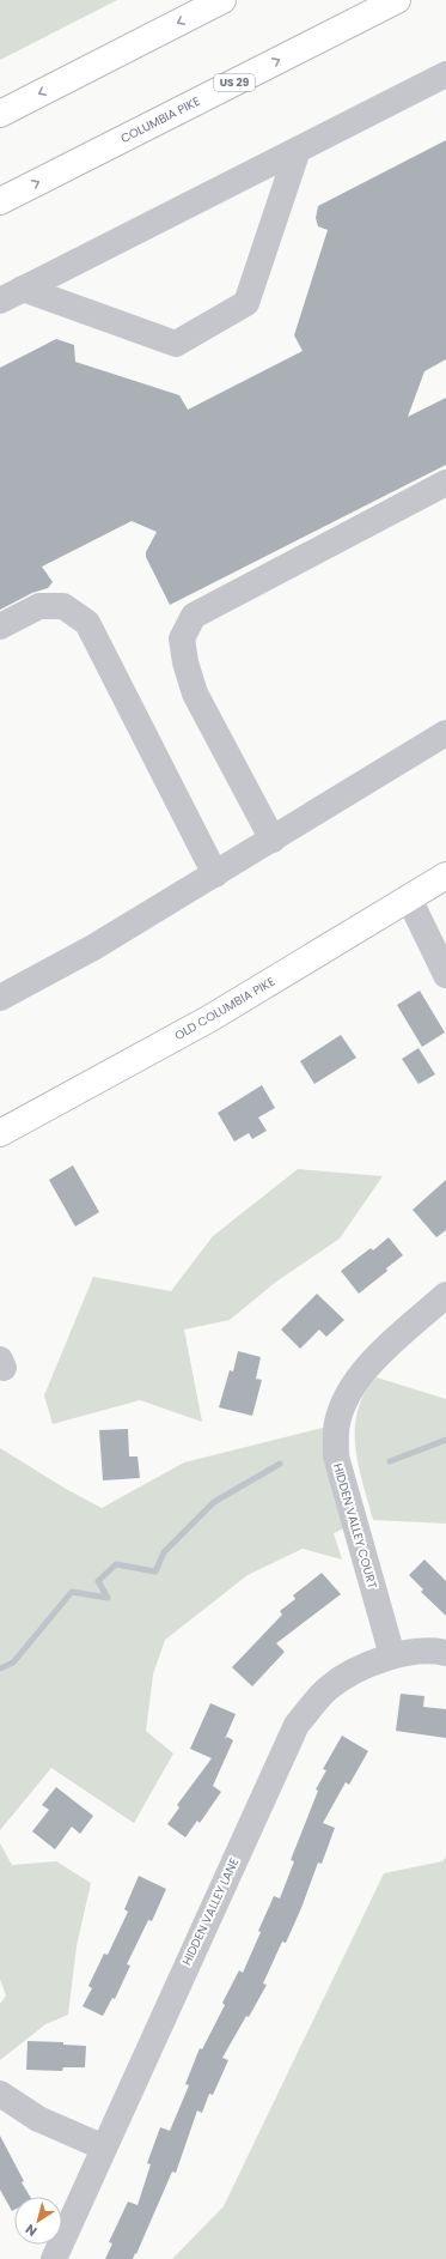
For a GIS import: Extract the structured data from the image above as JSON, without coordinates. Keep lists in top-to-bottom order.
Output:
{
  "streets": {
    "main road": ["US 29", "COLUMBIA PIKE", "OLD COLUMBIA PIKE"],
    "street": ["HIDDEN VALLEY COURT", "HIDDEN VALLEY LANE"]
  },
  "crossings": [
    ["HIDDEN VALLEY COURT", "HIDDEN VALLEY LANE"]
  ],
  "north": "bottom left"
}
